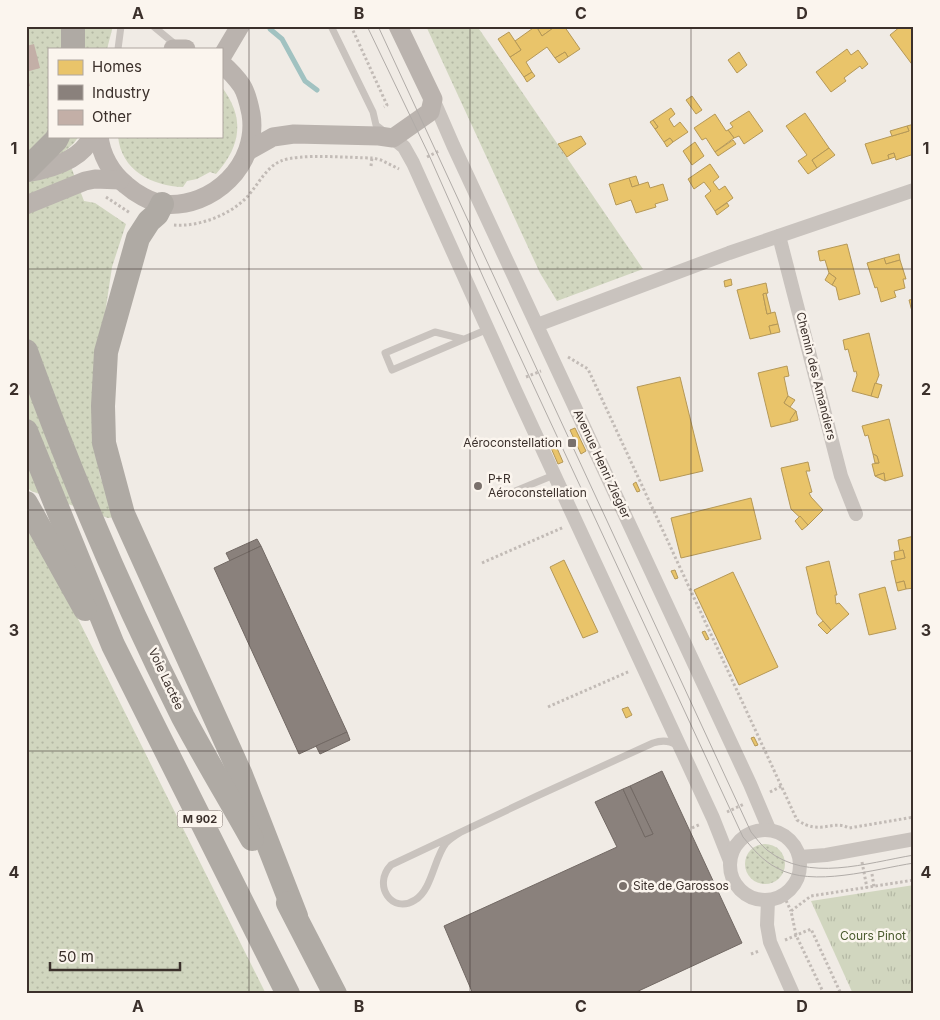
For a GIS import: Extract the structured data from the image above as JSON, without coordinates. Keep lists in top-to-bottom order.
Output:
{
  "streets": {
    "highway": ["Voie Lactée", "M 902"],
    "street": ["Chemin des Amandiers", "Avenue Henri Ziegler"]
  },
  "parks": ["Cours Pinot"],
  "places": {
    "transit": ["Aéroconstellation"],
    "other": ["P+R Aéroconstellation", "Site de Garossos"]
  },
  "legend": ["Homes", "Industry", "Other"],
  "scale_bar": "50 m",
  "grid": {
    "columns": [
      "A",
      "B",
      "C",
      "D"
    ],
    "rows": [
      "1",
      "2",
      "3",
      "4"
    ]
  }
}
